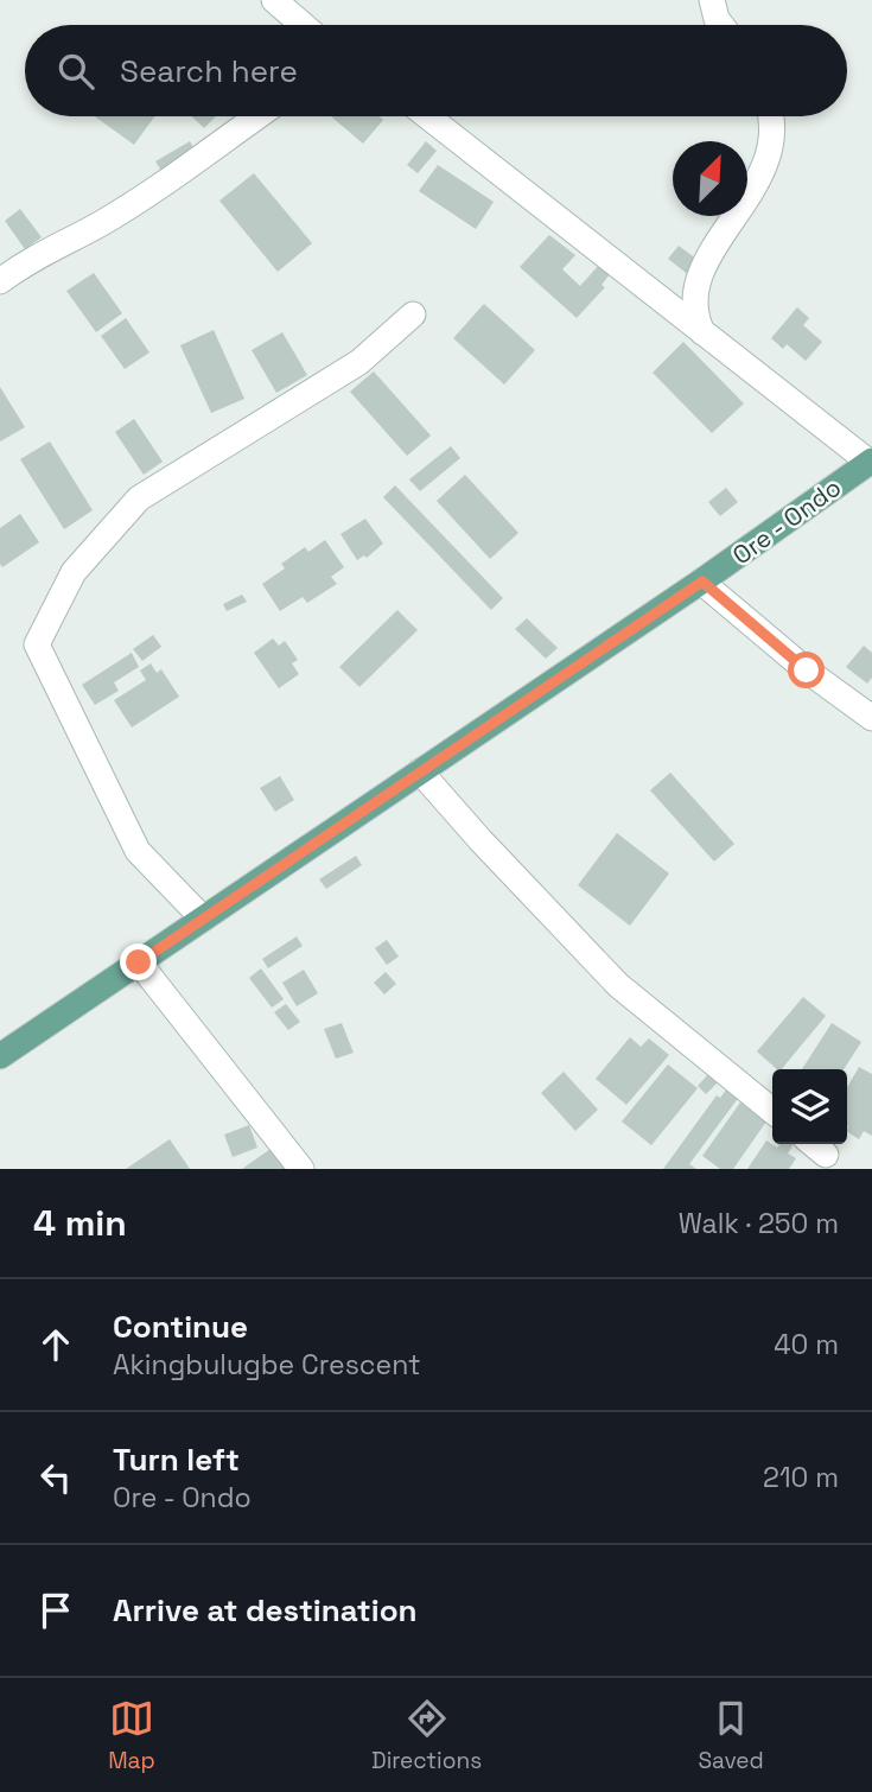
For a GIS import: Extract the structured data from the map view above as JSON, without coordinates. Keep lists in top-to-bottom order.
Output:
{
  "streets": {
    "main road": ["Ore - Ondo"]
  },
  "north": "top right",
  "page": {
    "search": "Search here",
    "heading": ["4 min", "Walk · 250 m"],
    "list": [
      ["Continue", "Akingbulugbe Crescent", "40 m"],
      ["Turn left", "Ore - Ondo", "210 m"],
      "Arrive at destination"
    ],
    "nav": ["Map", "Directions", "Saved"]
  }
}
